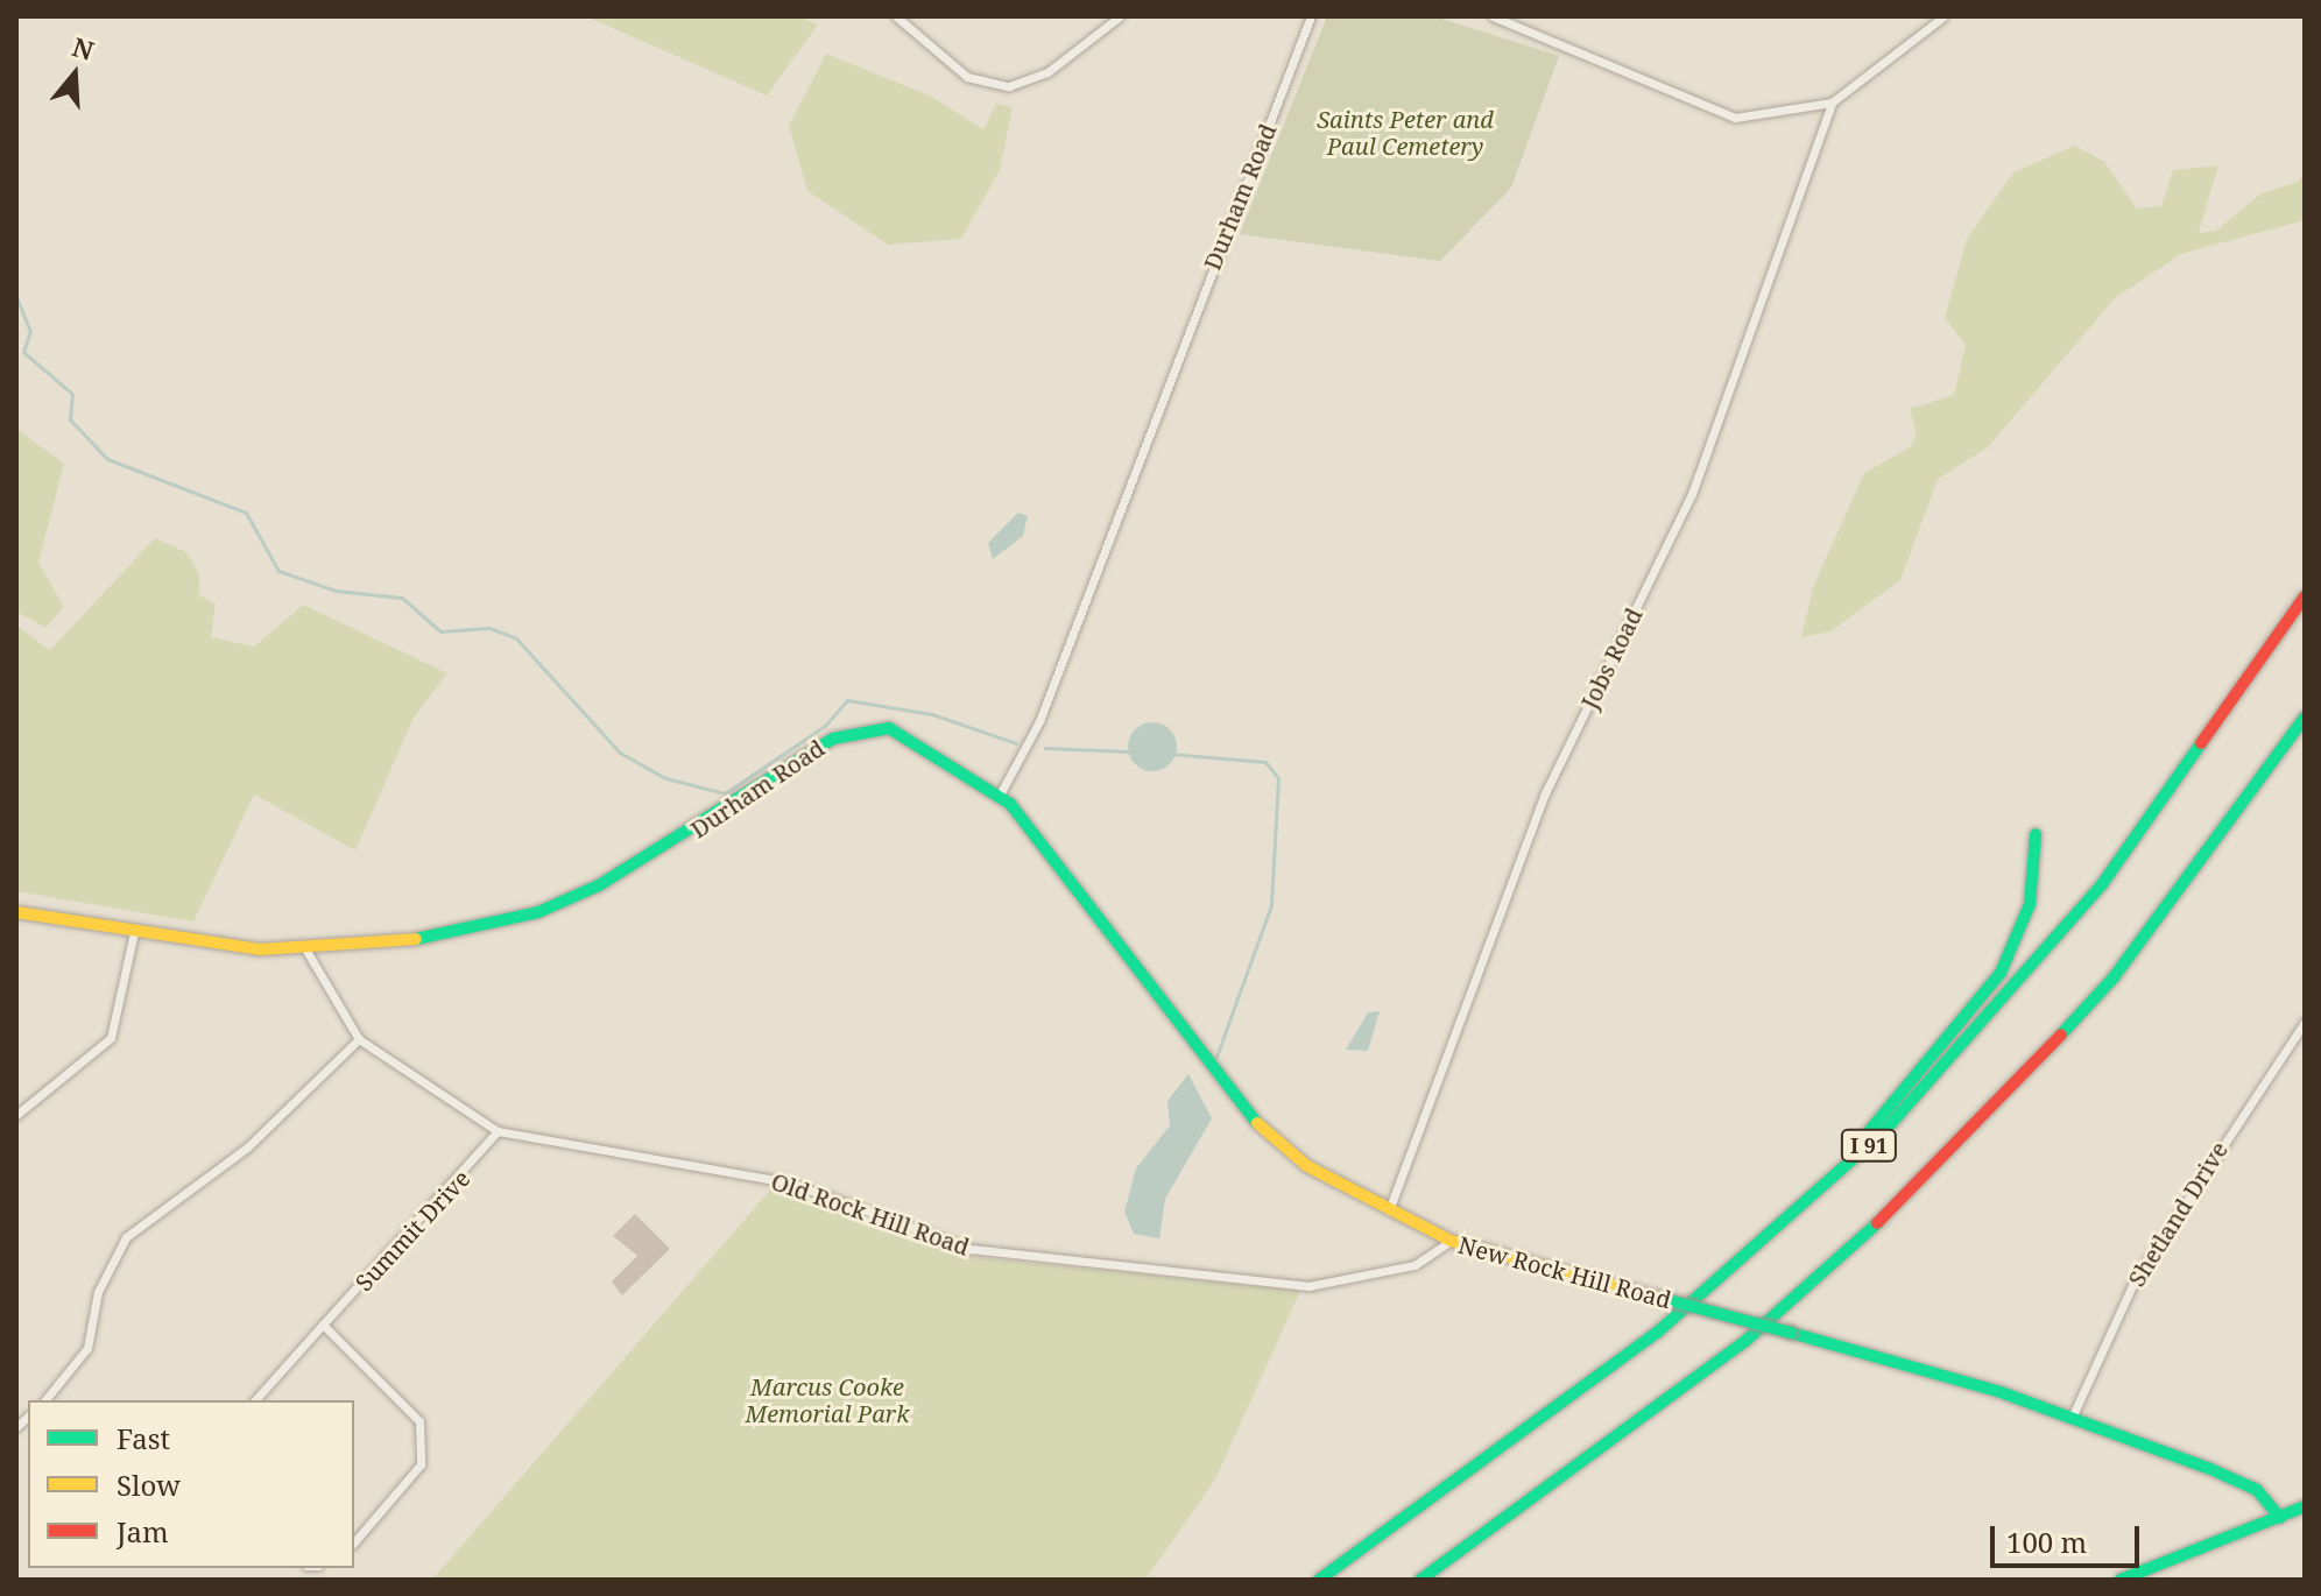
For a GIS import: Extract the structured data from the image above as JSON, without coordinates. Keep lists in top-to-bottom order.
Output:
{
  "streets": {
    "main road": ["Durham Road", "I 91", "New Rock Hill Road"],
    "street": [
      "Jobs Road",
      "Old Rock Hill Road",
      "Shetland Drive",
      "Summit Drive"
    ]
  },
  "crossings": [
    ["Durham Road", "Old Rock Hill Road"],
    ["Durham Road", "New Rock Hill Road"],
    ["Jobs Road", "New Rock Hill Road"],
    ["Old Rock Hill Road", "Summit Drive"],
    ["Old Rock Hill Road", "New Rock Hill Road"],
    ["Shetland Drive", "New Rock Hill Road"]
  ],
  "parks": ["Saints Peter and Paul Cemetery", "Marcus Cooke Memorial Park"],
  "legend": ["Fast", "Slow", "Jam"],
  "scale_bar": "100 m",
  "north": "top"
}
